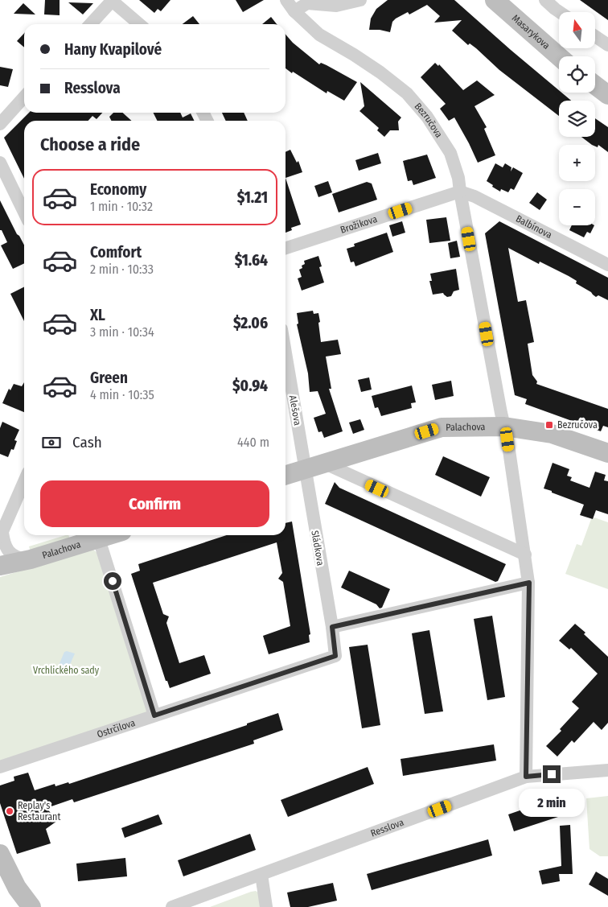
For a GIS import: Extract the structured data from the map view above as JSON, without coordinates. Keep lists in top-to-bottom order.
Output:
{
  "streets": {
    "street": [
      "Masarykova",
      "Bezručova",
      "Brožíkova",
      "Balbínova",
      "Alešova",
      "Palachova",
      "Sládkova",
      "Ostrčilova",
      "Resslova"
    ]
  },
  "crossings": [
    ["Bezručova", "Brožíkova"],
    ["Bezručova", "Balbínova"],
    ["Bezručova", "Palachova"],
    ["Bezručova", "Resslova"],
    ["Brožíkova", "Balbínova"],
    ["Alešova", "Palachova"],
    ["Alešova", "Sládkova"],
    ["Palachova", "Sládkova"],
    ["Sládkova", "Ostrčilova"]
  ],
  "parks": ["Vrchlického sady"],
  "places": {
    "transit": ["Bezručova"],
    "other": ["Replay's Restaurant"]
  },
  "north": "top",
  "page": {
    "map_buttons": ["+", "−"],
    "banner": ["Hany Kvapilové", "Resslova"],
    "heading": "Choose a ride",
    "list": [
      {
        "name": "Economy",
        "note": "1 min · 10:32",
        "value": "$1.21"
      },
      {
        "name": "Comfort",
        "note": "2 min · 10:33",
        "value": "$1.64"
      },
      {
        "name": "XL",
        "note": "3 min · 10:34",
        "value": "$2.06"
      },
      {
        "name": "Green",
        "note": "4 min · 10:35",
        "value": "$0.94"
      }
    ],
    "pay": ["Cash", "440 m"],
    "buttons": "Confirm",
    "bubble": "2 min"
  }
}
